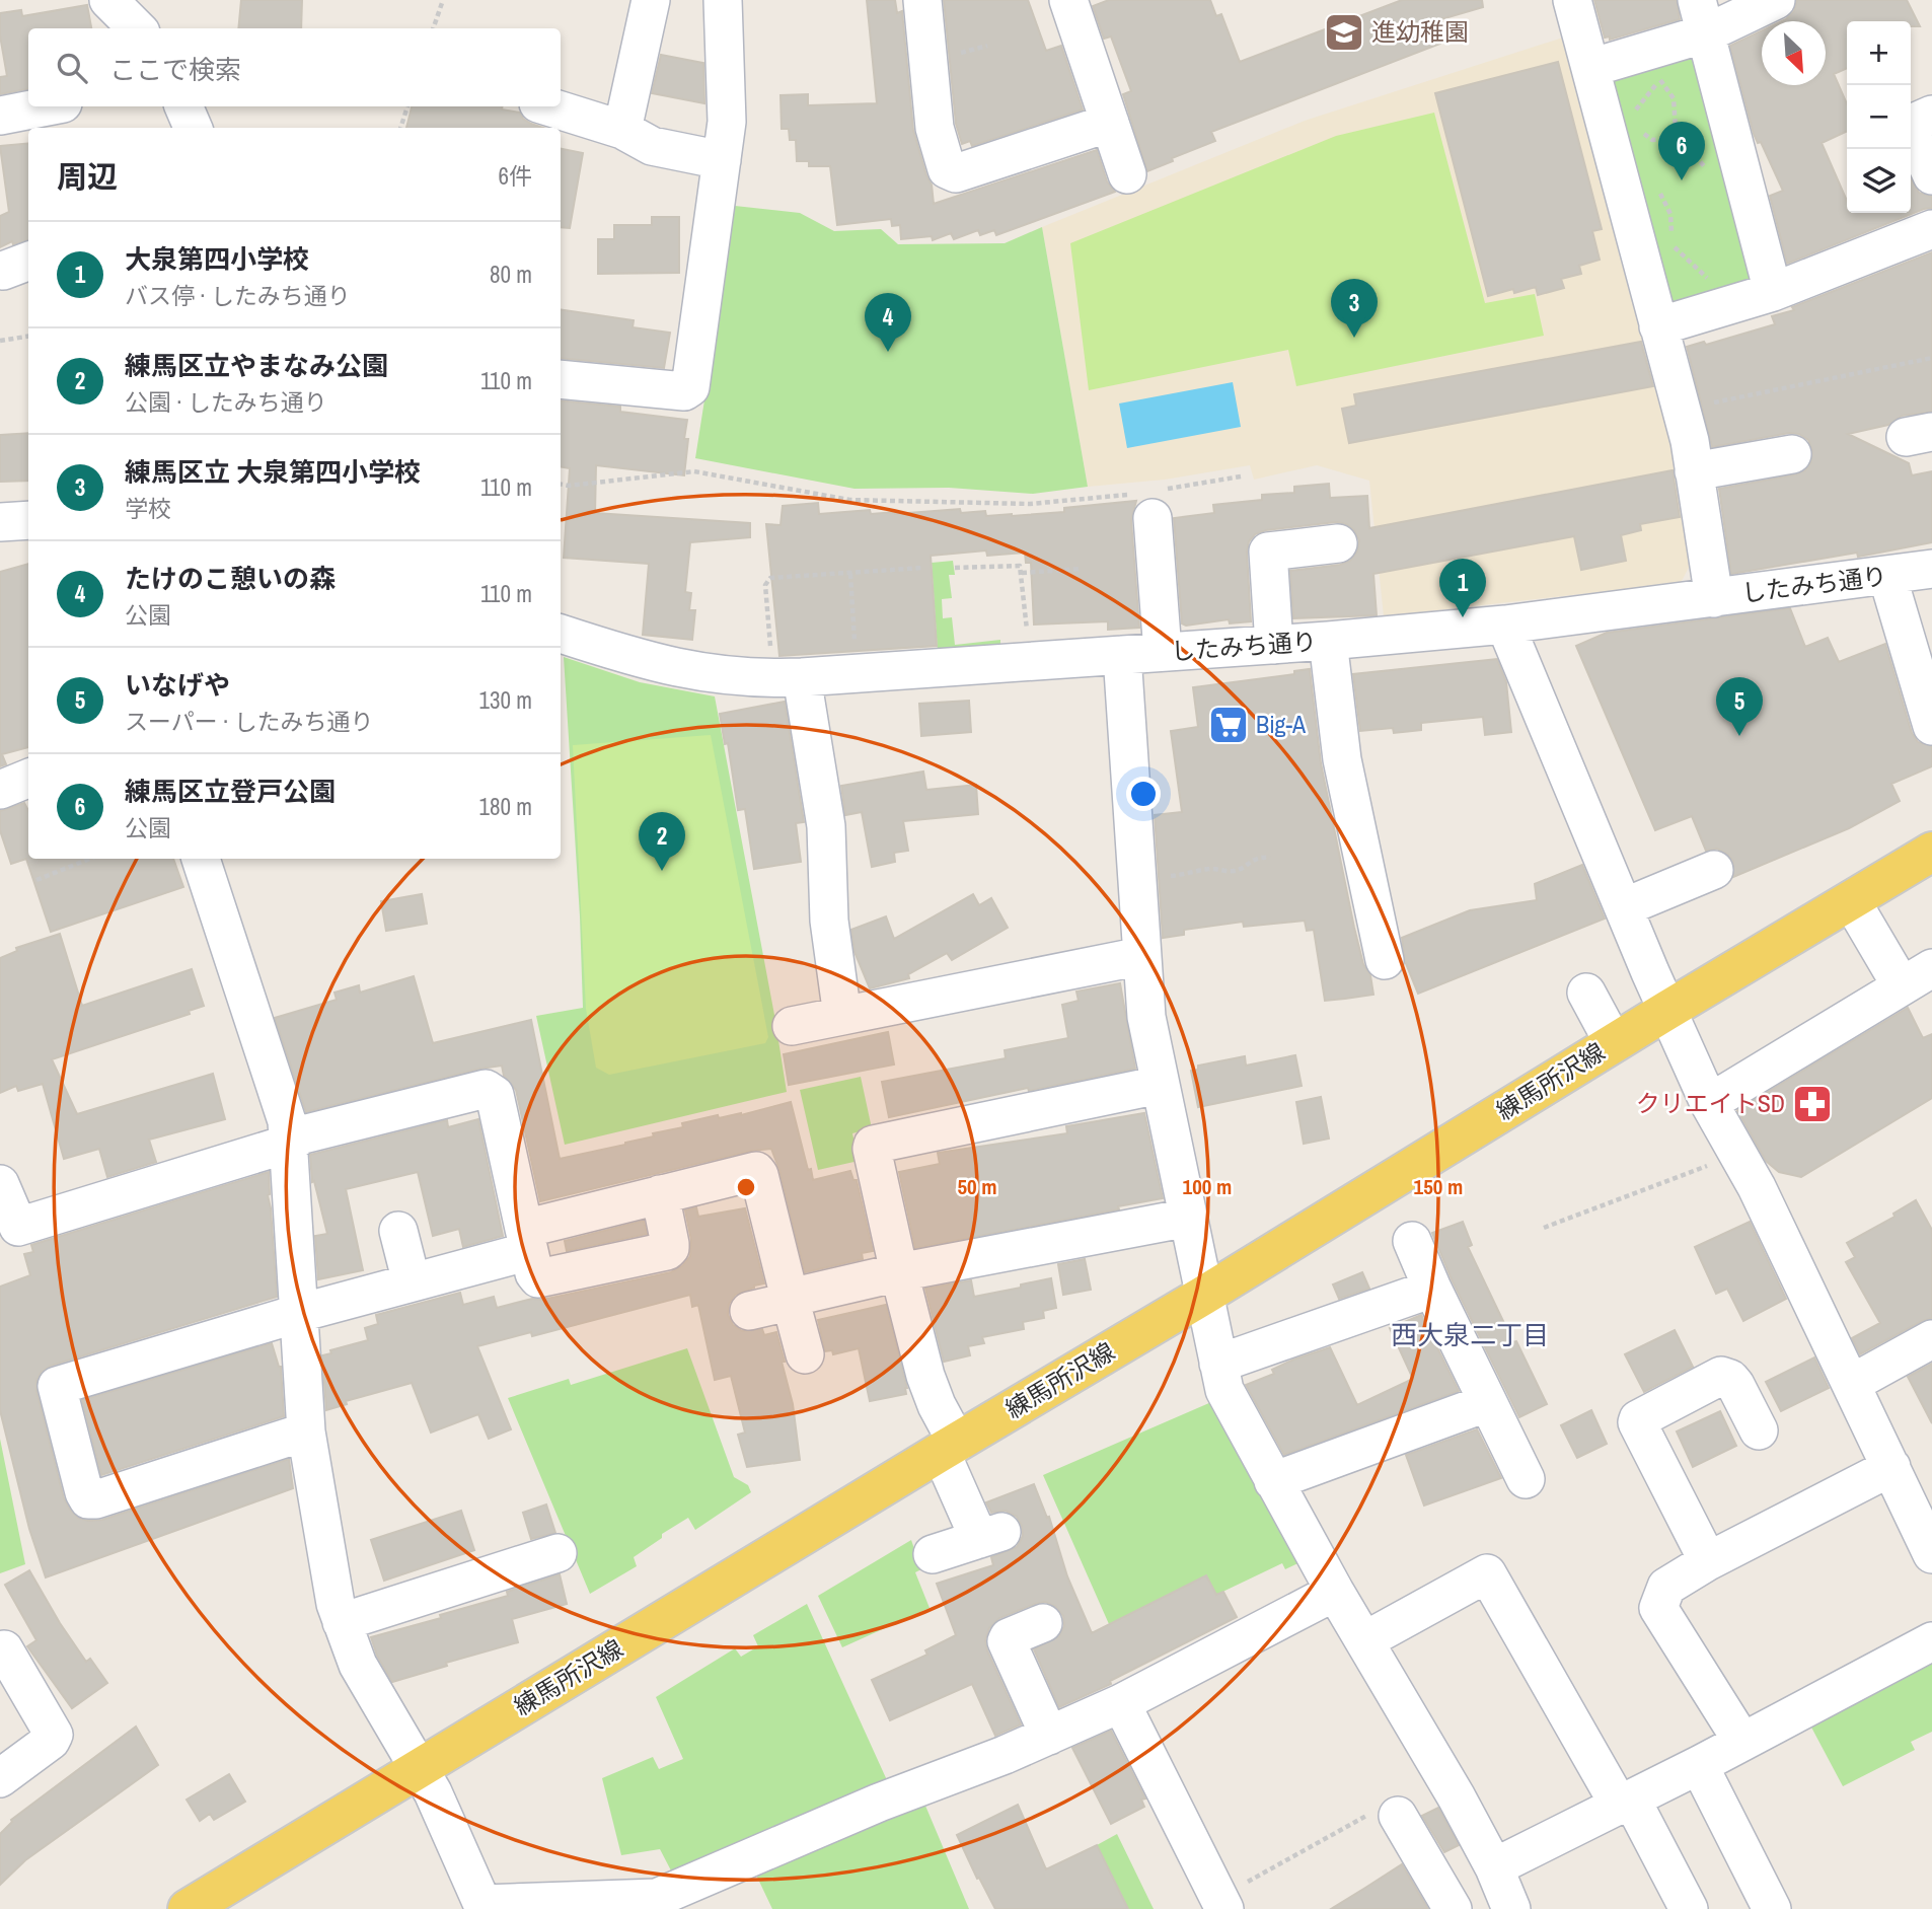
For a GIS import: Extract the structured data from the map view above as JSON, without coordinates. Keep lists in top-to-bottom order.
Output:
{
  "streets": {
    "main road": ["練馬所沢線"],
    "street": ["したみち通り"]
  },
  "districts": ["西大泉二丁目"],
  "places": {
    "school or university": ["進幼稚園"],
    "supermarket": ["Big-A"],
    "pharmacy": ["クリエイトSD"]
  },
  "north": "bottom right",
  "page": {
    "map_buttons": ["+", "−"],
    "search": "ここで検索",
    "pins": [
      "6",
      "3",
      "4",
      "1",
      "5",
      "2"
    ],
    "heading": ["周辺", "6件"],
    "list": [
      {
        "mark": "1",
        "name": "大泉第四小学校",
        "note": "バス停 · したみち通り",
        "value": "80 m"
      },
      {
        "mark": "2",
        "name": "練馬区立やまなみ公園",
        "note": "公園 · したみち通り",
        "value": "110 m"
      },
      {
        "mark": "3",
        "name": "練馬区立 大泉第四小学校",
        "note": "学校",
        "value": "110 m"
      },
      {
        "mark": "4",
        "name": "たけのこ憩いの森",
        "note": "公園",
        "value": "110 m"
      },
      {
        "mark": "5",
        "name": "いなげや",
        "note": "スーパー · したみち通り",
        "value": "130 m"
      },
      {
        "mark": "6",
        "name": "練馬区立登戸公園",
        "note": "公園",
        "value": "180 m"
      }
    ]
  },
  "rings": ["50 m", "100 m", "150 m"]
}
